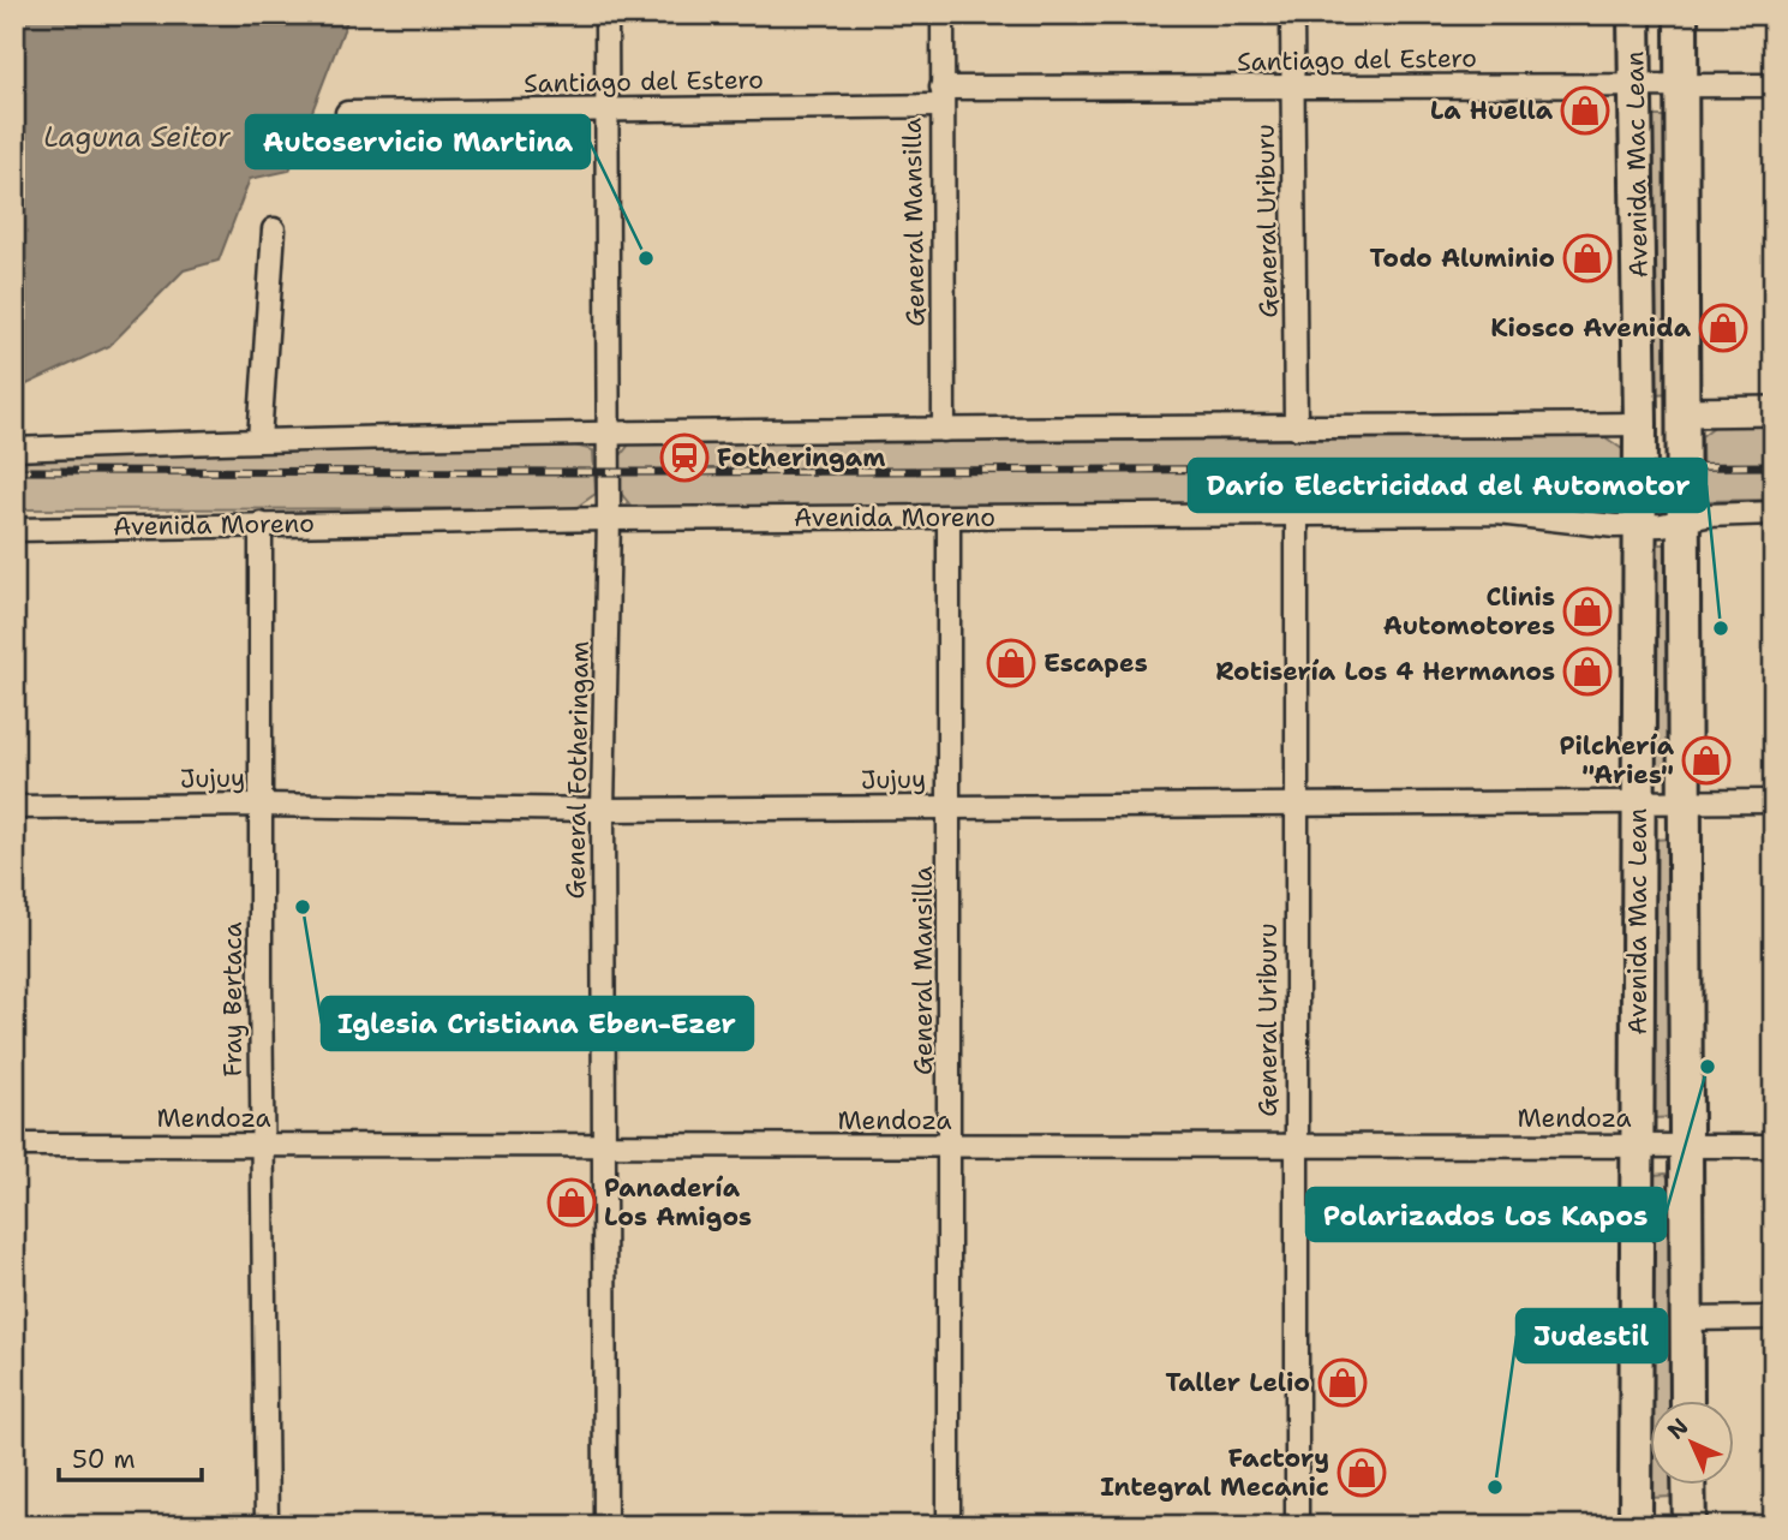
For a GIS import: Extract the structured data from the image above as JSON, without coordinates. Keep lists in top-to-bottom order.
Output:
{
  "streets": {
    "main road": ["Avenida Mac Lean"],
    "street": [
      "Santiago del Estero",
      "General Uriburu",
      "General Mansilla",
      "Avenida Moreno",
      "General Fotheringam",
      "Jujuy",
      "Fray Bertaca",
      "Mendoza"
    ]
  },
  "crossings": [
    ["Santiago del Estero", "Avenida Mac Lean"],
    ["Santiago del Estero", "General Uriburu"],
    ["Santiago del Estero", "General Mansilla"],
    ["Santiago del Estero", "General Fotheringam"],
    ["Avenida Mac Lean", "Avenida Moreno"],
    ["Avenida Mac Lean", "Jujuy"],
    ["Avenida Mac Lean", "Mendoza"],
    ["General Uriburu", "Avenida Moreno"],
    ["General Uriburu", "Jujuy"],
    ["General Uriburu", "Mendoza"],
    ["General Mansilla", "Avenida Moreno"],
    ["General Mansilla", "Jujuy"],
    ["General Mansilla", "Mendoza"],
    ["Avenida Moreno", "General Fotheringam"],
    ["Avenida Moreno", "Fray Bertaca"],
    ["General Fotheringam", "Jujuy"],
    ["General Fotheringam", "Mendoza"],
    ["Jujuy", "Fray Bertaca"],
    ["Fray Bertaca", "Mendoza"]
  ],
  "water": ["Laguna Seitor"],
  "places": {
    "shop": [
      "La Huella",
      "Todo Aluminio",
      "Kiosco Avenida",
      "Clinis Automotores",
      "Escapes",
      "Rotisería Los 4 Hermanos",
      "Pilchería \"Aries\"",
      "Panadería Los Amigos",
      "Taller Lelio",
      "Factory Integral Mecanic"
    ],
    "other": [
      "Autoservicio Martina",
      "Darío Electricidad del Automotor",
      "Iglesia Cristiana Eben-Ezer",
      "Polarizados Los Kapos",
      "Judestil"
    ],
    "station": ["Fotheringam"]
  },
  "scale_bar": "50 m",
  "north": "top left"
}
